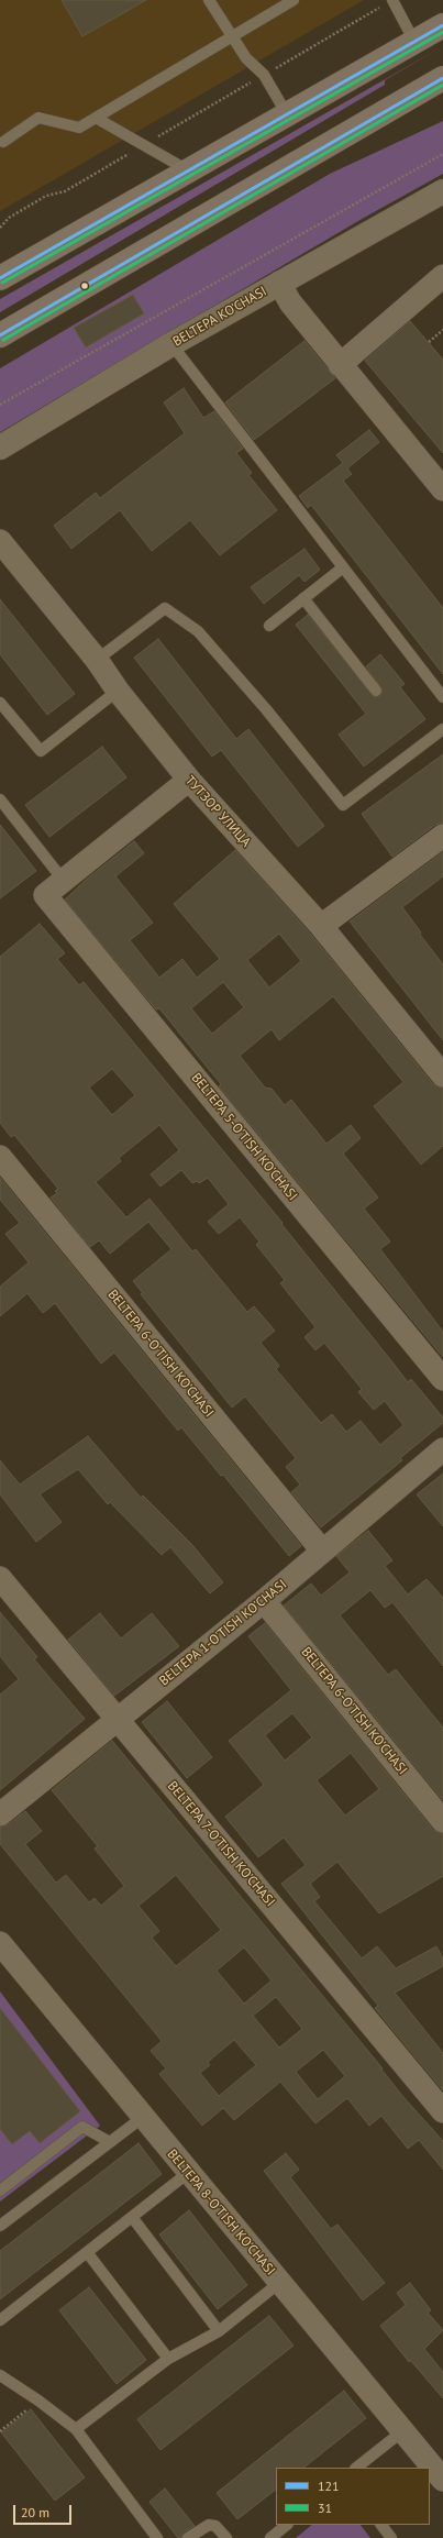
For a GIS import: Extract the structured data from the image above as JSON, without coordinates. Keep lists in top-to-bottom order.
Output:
{
  "streets": {
    "street": [
      "BELTEPA KO'CHASI",
      "ТУТЗОР УЛИЦА",
      "BELTEPA 5-O'TISH KO'CHASI",
      "BELTEPA 6-O'TISH KO'CHASI",
      "BELTEPA 1-O'TISH KO'CHASI",
      "BELTEPA 7-O'TISH KO'CHASI",
      "BELTEPA 8-O'TISH KO'CHASI"
    ]
  },
  "crossings": [
    ["BELTEPA 6-O'TISH KO'CHASI", "BELTEPA 1-O'TISH KO'CHASI"],
    ["BELTEPA 1-O'TISH KO'CHASI", "BELTEPA 7-O'TISH KO'CHASI"]
  ],
  "lines": ["transit line 121", "transit line 31"],
  "legend": ["121", "31"],
  "scale_bar": "20 m"
}
